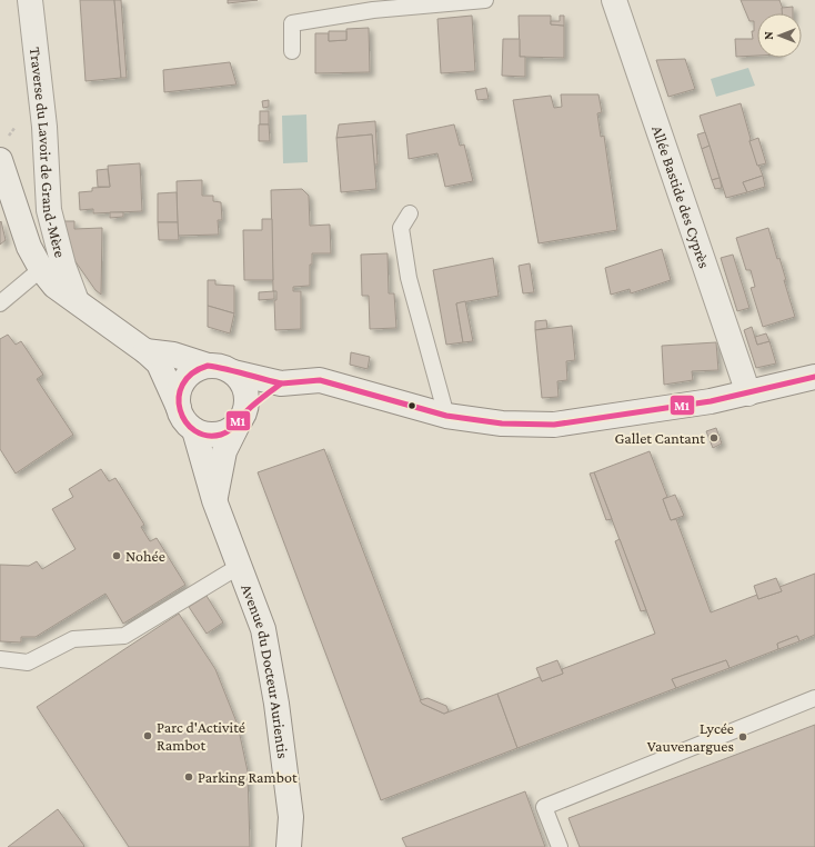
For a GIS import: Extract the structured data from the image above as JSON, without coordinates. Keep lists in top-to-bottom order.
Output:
{
  "streets": {
    "main road": ["Traverse du Lavoir de Grand-Mère", "Allée Bastide des Cyprès", "Avenue du Docteur Aurientis"]
  },
  "places": [
    "Gallet Cantant",
    "Nohée",
    "Parc d'Activité Rambot",
    "Lycée Vauvenargues",
    "Parking Rambot"
  ],
  "lines": ["transit line M1"],
  "north": "left"
}
